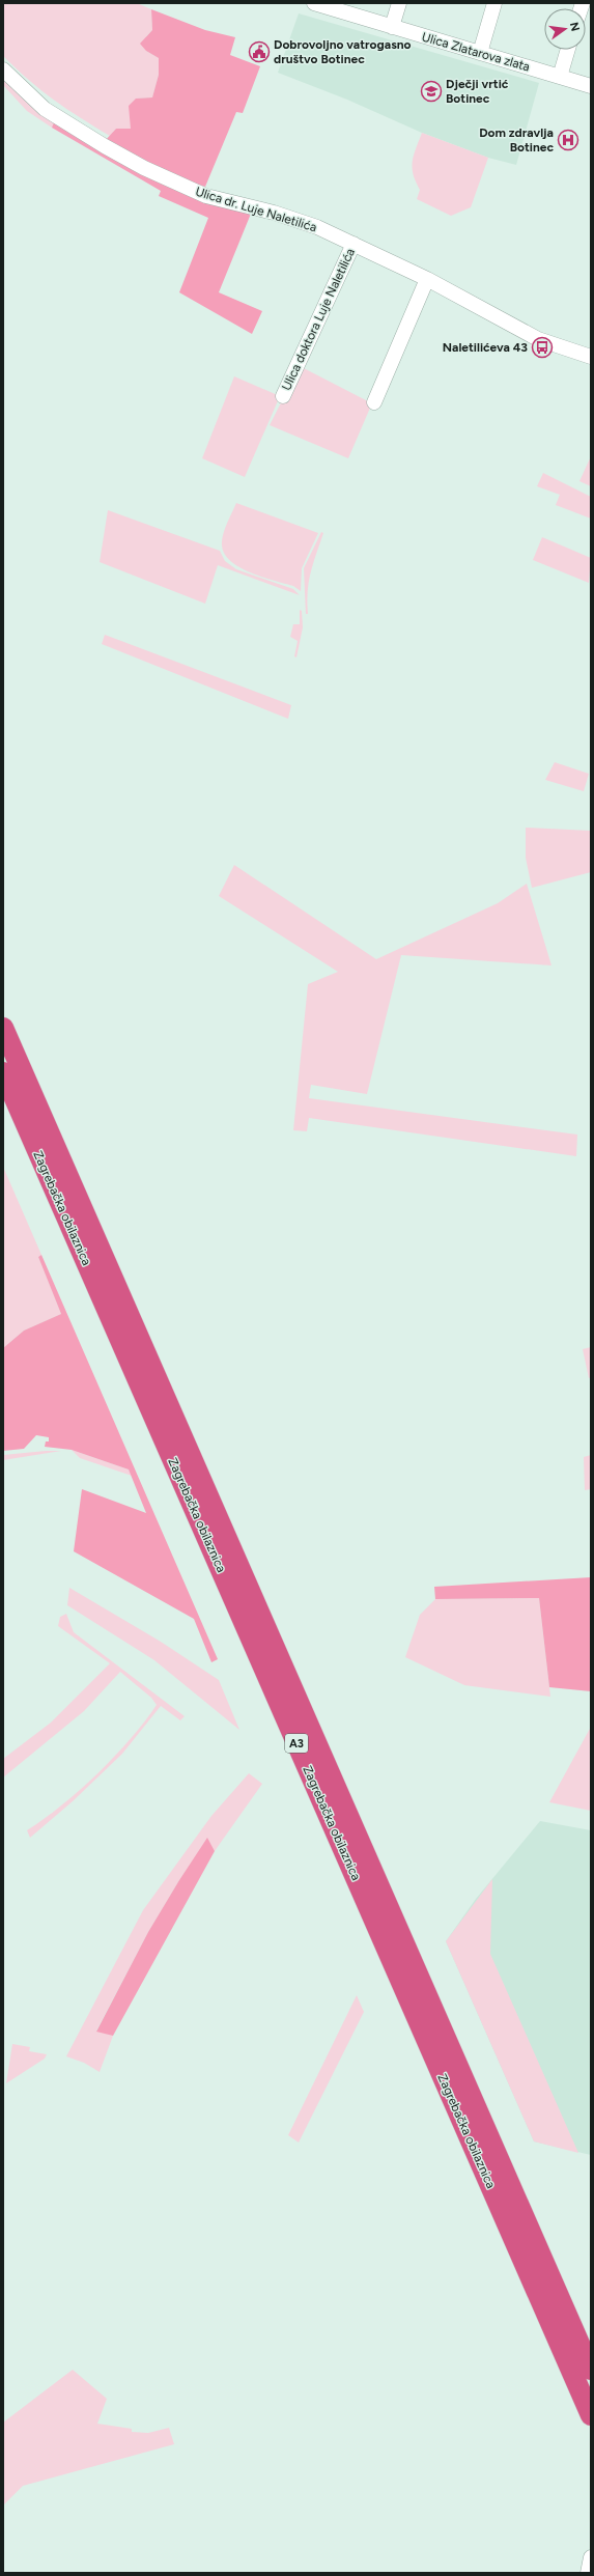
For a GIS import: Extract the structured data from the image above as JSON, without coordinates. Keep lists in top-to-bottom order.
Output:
{
  "streets": {
    "highway": ["Zagrebačka obilaznica", "A3"],
    "street": ["Ulica Zlatarova zlata", "Ulica dr. Luje Naletilića", "Ulica doktora Luje Naletilića"]
  },
  "crossings": [
    ["Ulica dr. Luje Naletilića", "Ulica doktora Luje Naletilića"]
  ],
  "places": {
    "public building": ["Dobrovoljno vatrogasno društvo Botinec"],
    "school or university": ["Dječji vrtić Botinec"],
    "hospital": ["Dom zdravlja Botinec"],
    "bus stop": ["Naletilićeva 43"]
  },
  "north": "right"
}
